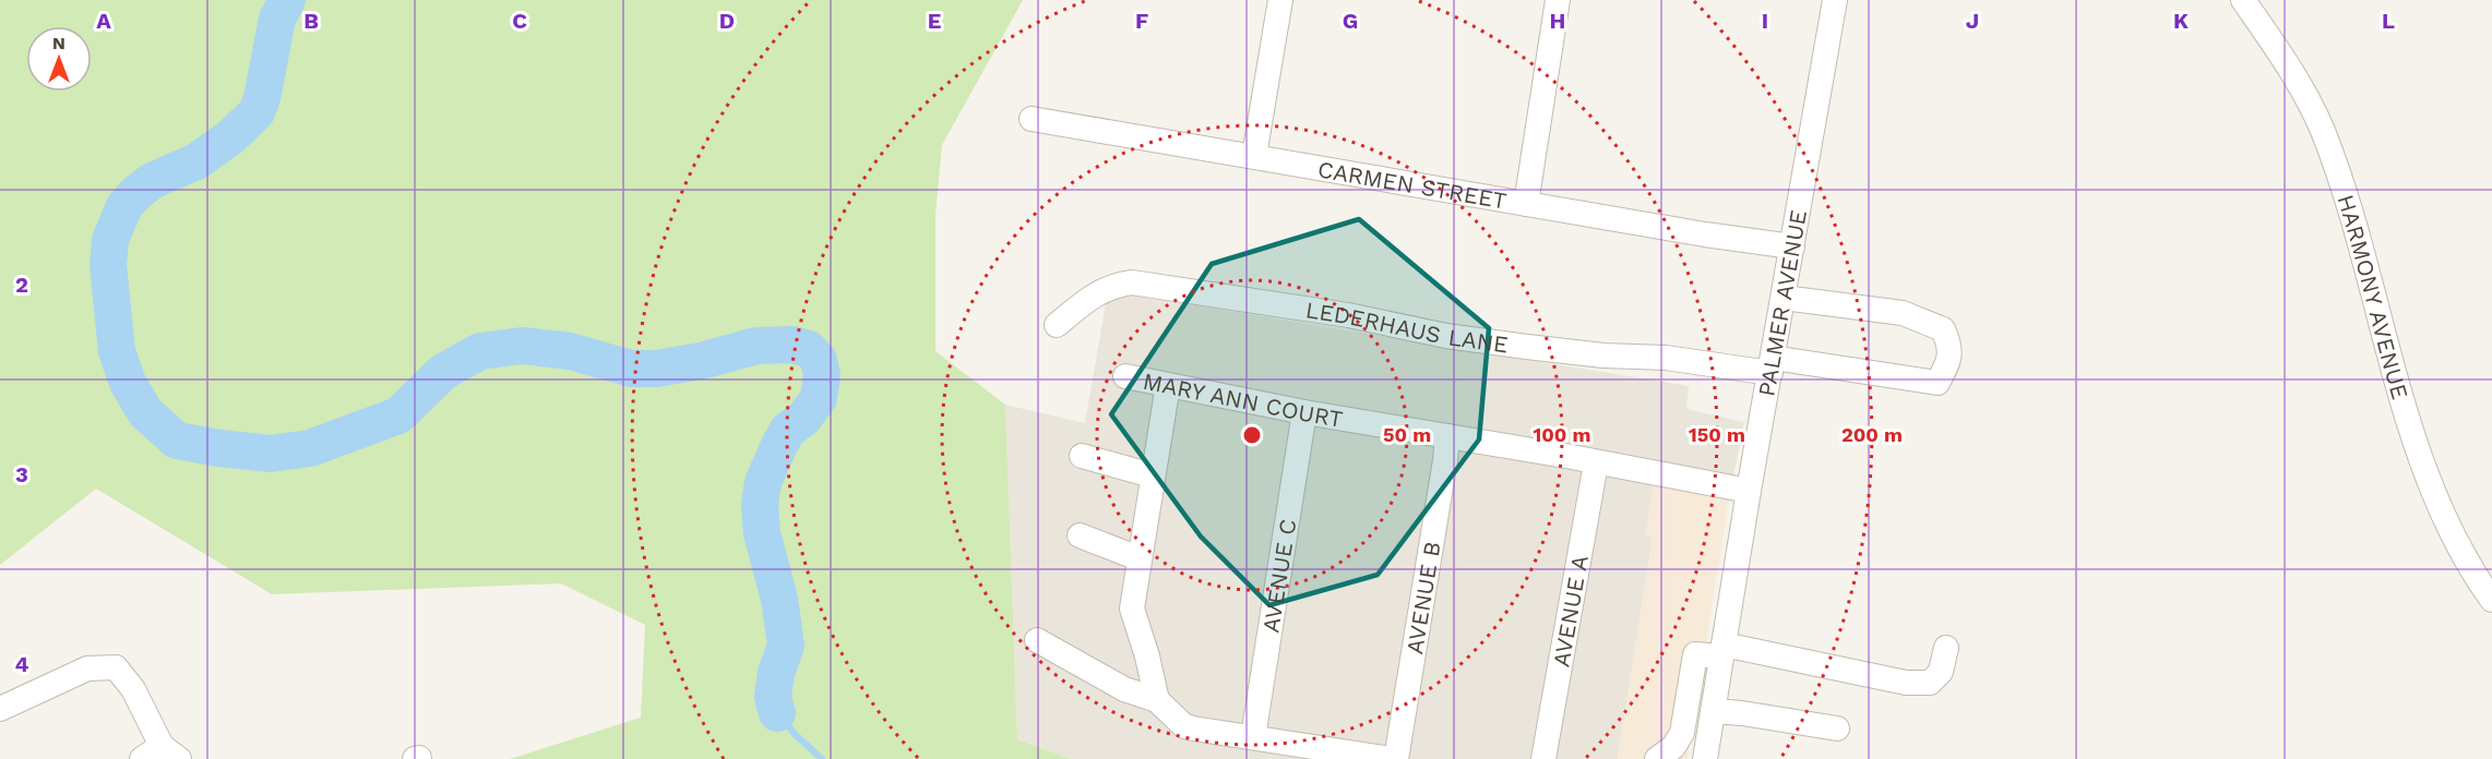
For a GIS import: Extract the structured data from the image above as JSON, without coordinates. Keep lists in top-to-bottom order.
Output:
{
  "streets": {
    "street": [
      "CARMEN STREET",
      "HARMONY AVENUE",
      "PALMER AVENUE",
      "LEDERHAUS LANE",
      "MARY ANN COURT",
      "AVENUE C",
      "AVENUE B",
      "AVENUE A"
    ]
  },
  "crossings": [
    ["CARMEN STREET", "PALMER AVENUE"],
    ["PALMER AVENUE", "LEDERHAUS LANE"],
    ["PALMER AVENUE", "MARY ANN COURT"],
    ["MARY ANN COURT", "AVENUE C"],
    ["MARY ANN COURT", "AVENUE B"],
    ["MARY ANN COURT", "AVENUE A"]
  ],
  "north": "top",
  "grid": {
    "columns": [
      "A",
      "B",
      "C",
      "D",
      "E",
      "F",
      "G",
      "H",
      "I",
      "J",
      "K",
      "L"
    ],
    "rows": ["2", "3", "4"]
  },
  "rings": [
    "50 m",
    "100 m",
    "150 m",
    "200 m"
  ]
}
